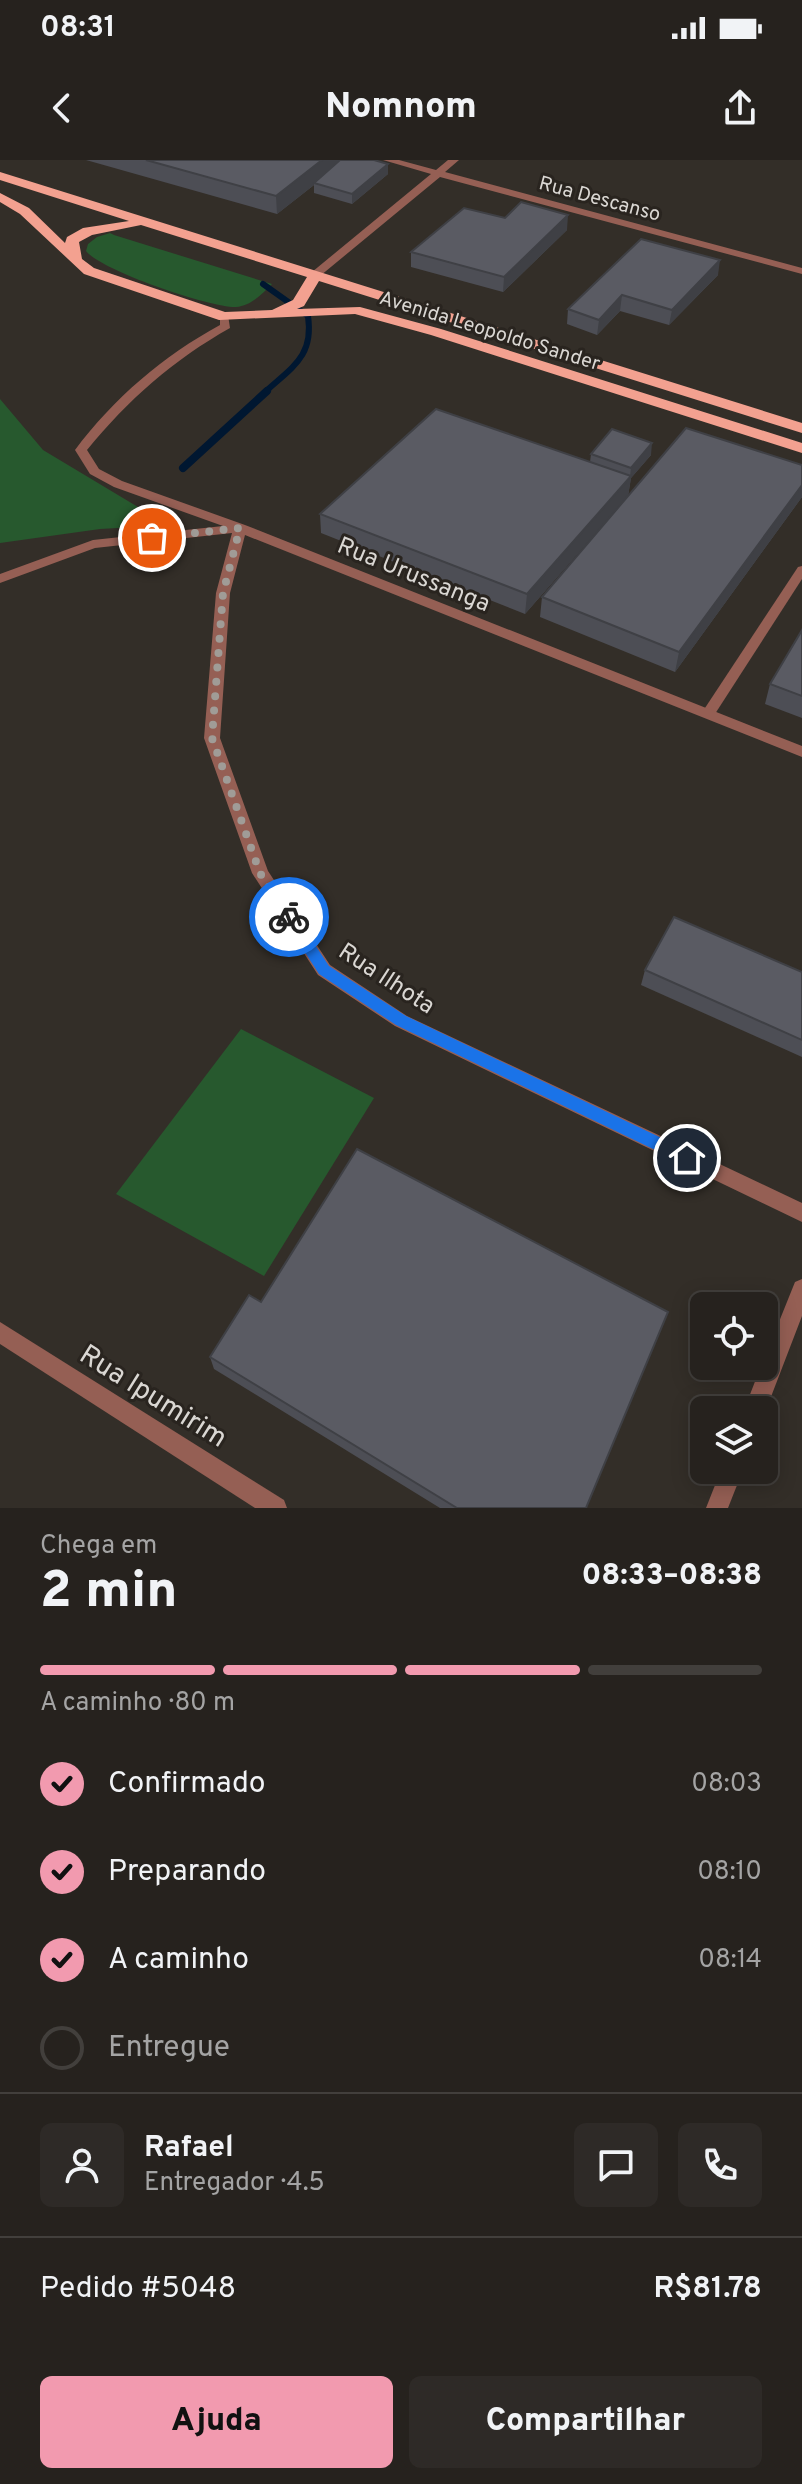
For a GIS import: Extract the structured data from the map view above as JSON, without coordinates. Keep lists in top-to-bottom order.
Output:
{
  "streets": {
    "highway": ["Avenida Leopoldo Sander"],
    "street": [
      "Rua Descanso",
      "Rua Urussanga",
      "Rua Ilhota",
      "Rua Ipumirim"
    ]
  },
  "crossings": [
    ["Rua Urussanga", "Rua Ilhota"]
  ],
  "page": {
    "status": "08:31",
    "header": "Nomnom",
    "heading": ["2 min", "Chega em", "08:33–08:38"],
    "panel": [
      "Rafael",
      "Entregador · 4.5",
      "Pedido #5048",
      "R$81.78"
    ],
    "bar": "A caminho · 80 m",
    "list": [
      ["Confirmado", "08:03"],
      ["Preparando", "08:10"],
      ["A caminho", "08:14"],
      "Entregue"
    ],
    "buttons": ["Ajuda", "Compartilhar"]
  }
}
